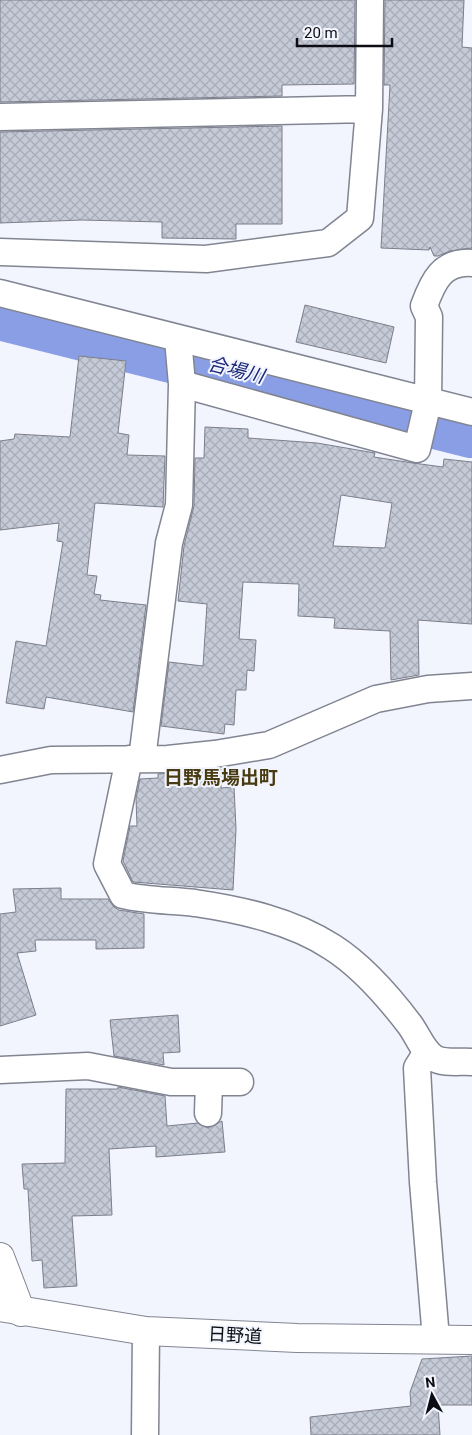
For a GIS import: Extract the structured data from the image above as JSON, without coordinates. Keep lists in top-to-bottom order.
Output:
{
  "streets": {
    "main road": ["日野道"]
  },
  "districts": ["日野馬場出町"],
  "water": ["合場川"],
  "scale_bar": "20 m",
  "north": "top"
}
